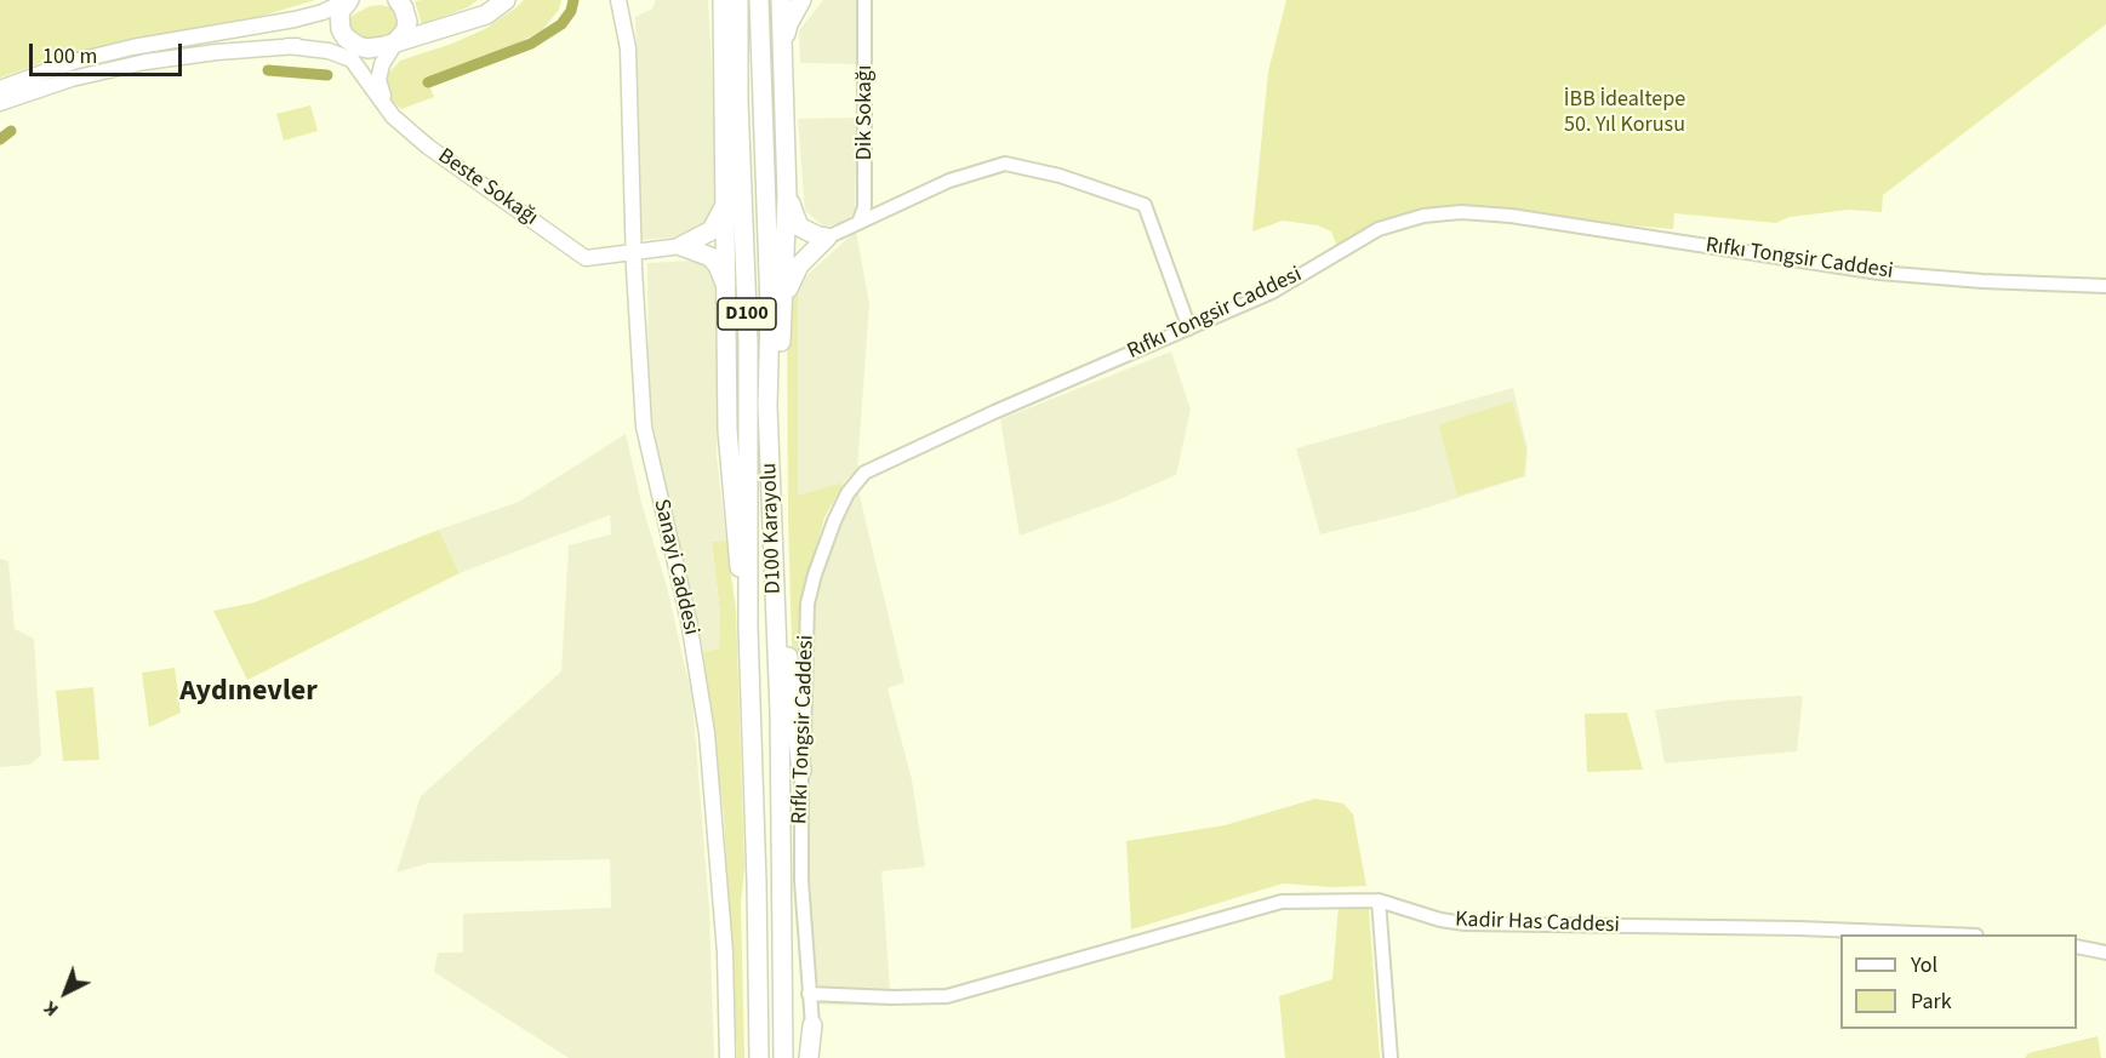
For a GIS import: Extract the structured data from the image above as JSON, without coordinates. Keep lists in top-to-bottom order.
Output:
{
  "streets": {
    "highway": ["D100", "D100 Karayolu"],
    "main road": ["Beste Sokağı", "Sanayi Caddesi"],
    "street": ["Dik Sokağı", "Rıfkı Tongsir Caddesi", "Kadir Has Caddesi"]
  },
  "crossings": [
    ["Beste Sokağı", "Sanayi Caddesi"],
    ["Rıfkı Tongsir Caddesi", "Kadir Has Caddesi"]
  ],
  "districts": ["Aydınevler"],
  "parks": ["İBB İdealtepe 50. Yıl Korusu"],
  "legend": ["Yol", "Park"],
  "scale_bar": "100 m",
  "north": "bottom left"
}
